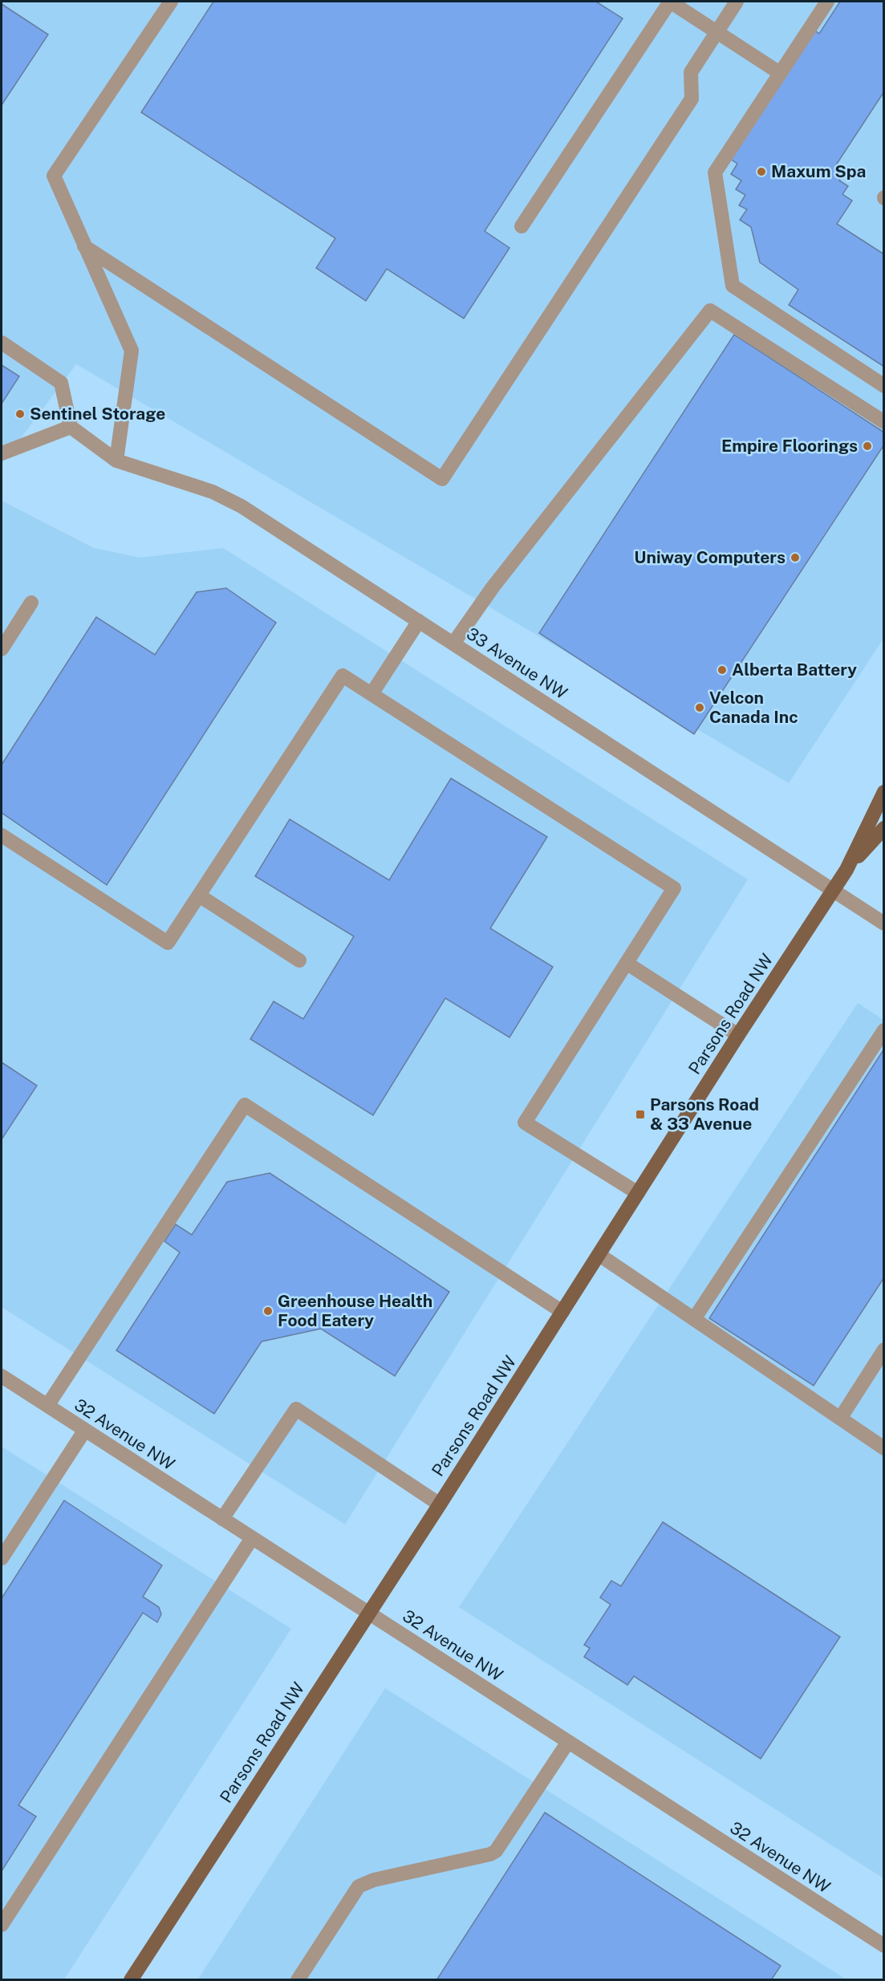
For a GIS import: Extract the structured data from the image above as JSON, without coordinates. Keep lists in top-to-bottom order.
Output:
{
  "streets": {
    "main road": ["Parsons Road NW"],
    "street": ["33 Avenue NW", "32 Avenue NW"]
  },
  "crossings": [
    ["33 Avenue NW", "Parsons Road NW"],
    ["Parsons Road NW", "32 Avenue NW"]
  ],
  "places": {
    "other": [
      "Maxum Spa",
      "Sentinel Storage",
      "Empire Floorings",
      "Uniway Computers",
      "Alberta Battery",
      "Velcon Canada Inc",
      "Greenhouse Health Food Eatery"
    ],
    "transit": ["Parsons Road & 33 Avenue"]
  }
}
